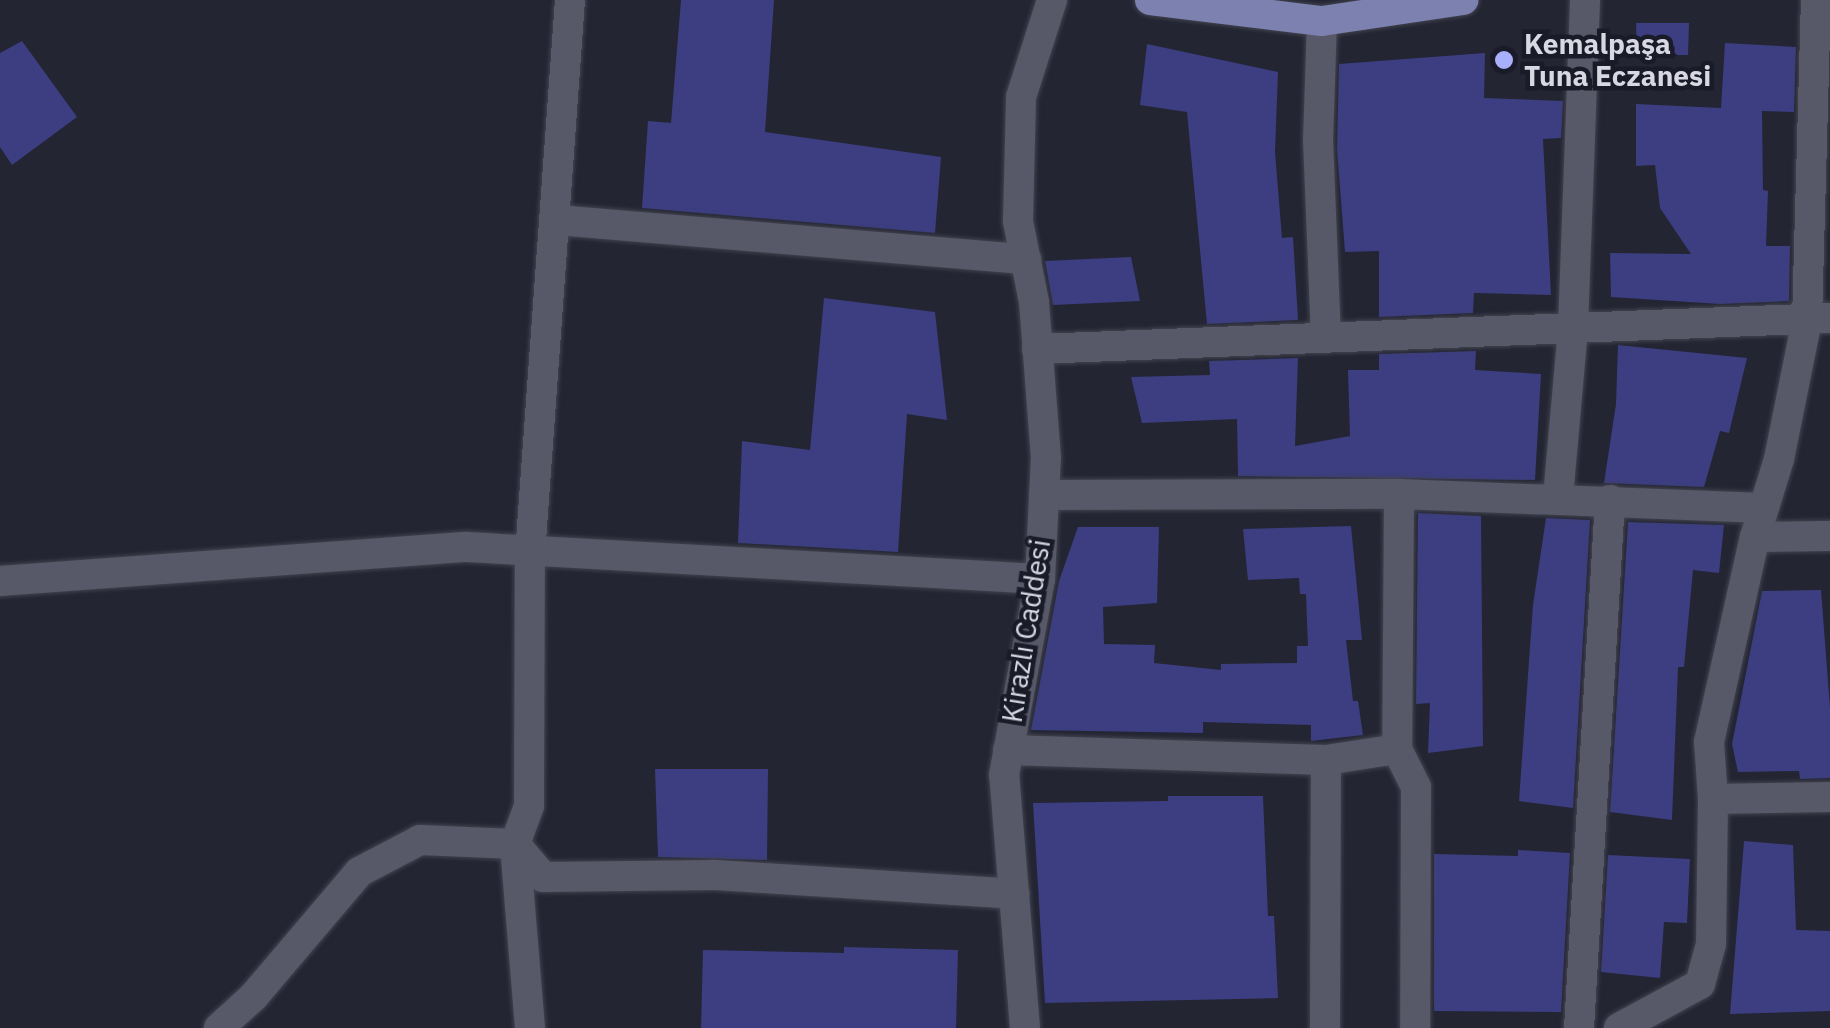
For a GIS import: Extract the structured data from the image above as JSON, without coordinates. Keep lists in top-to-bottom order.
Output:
{
  "streets": {
    "street": ["Kirazlı Caddesi"]
  },
  "places": ["Kemalpaşa Tuna Eczanesi"]
}
